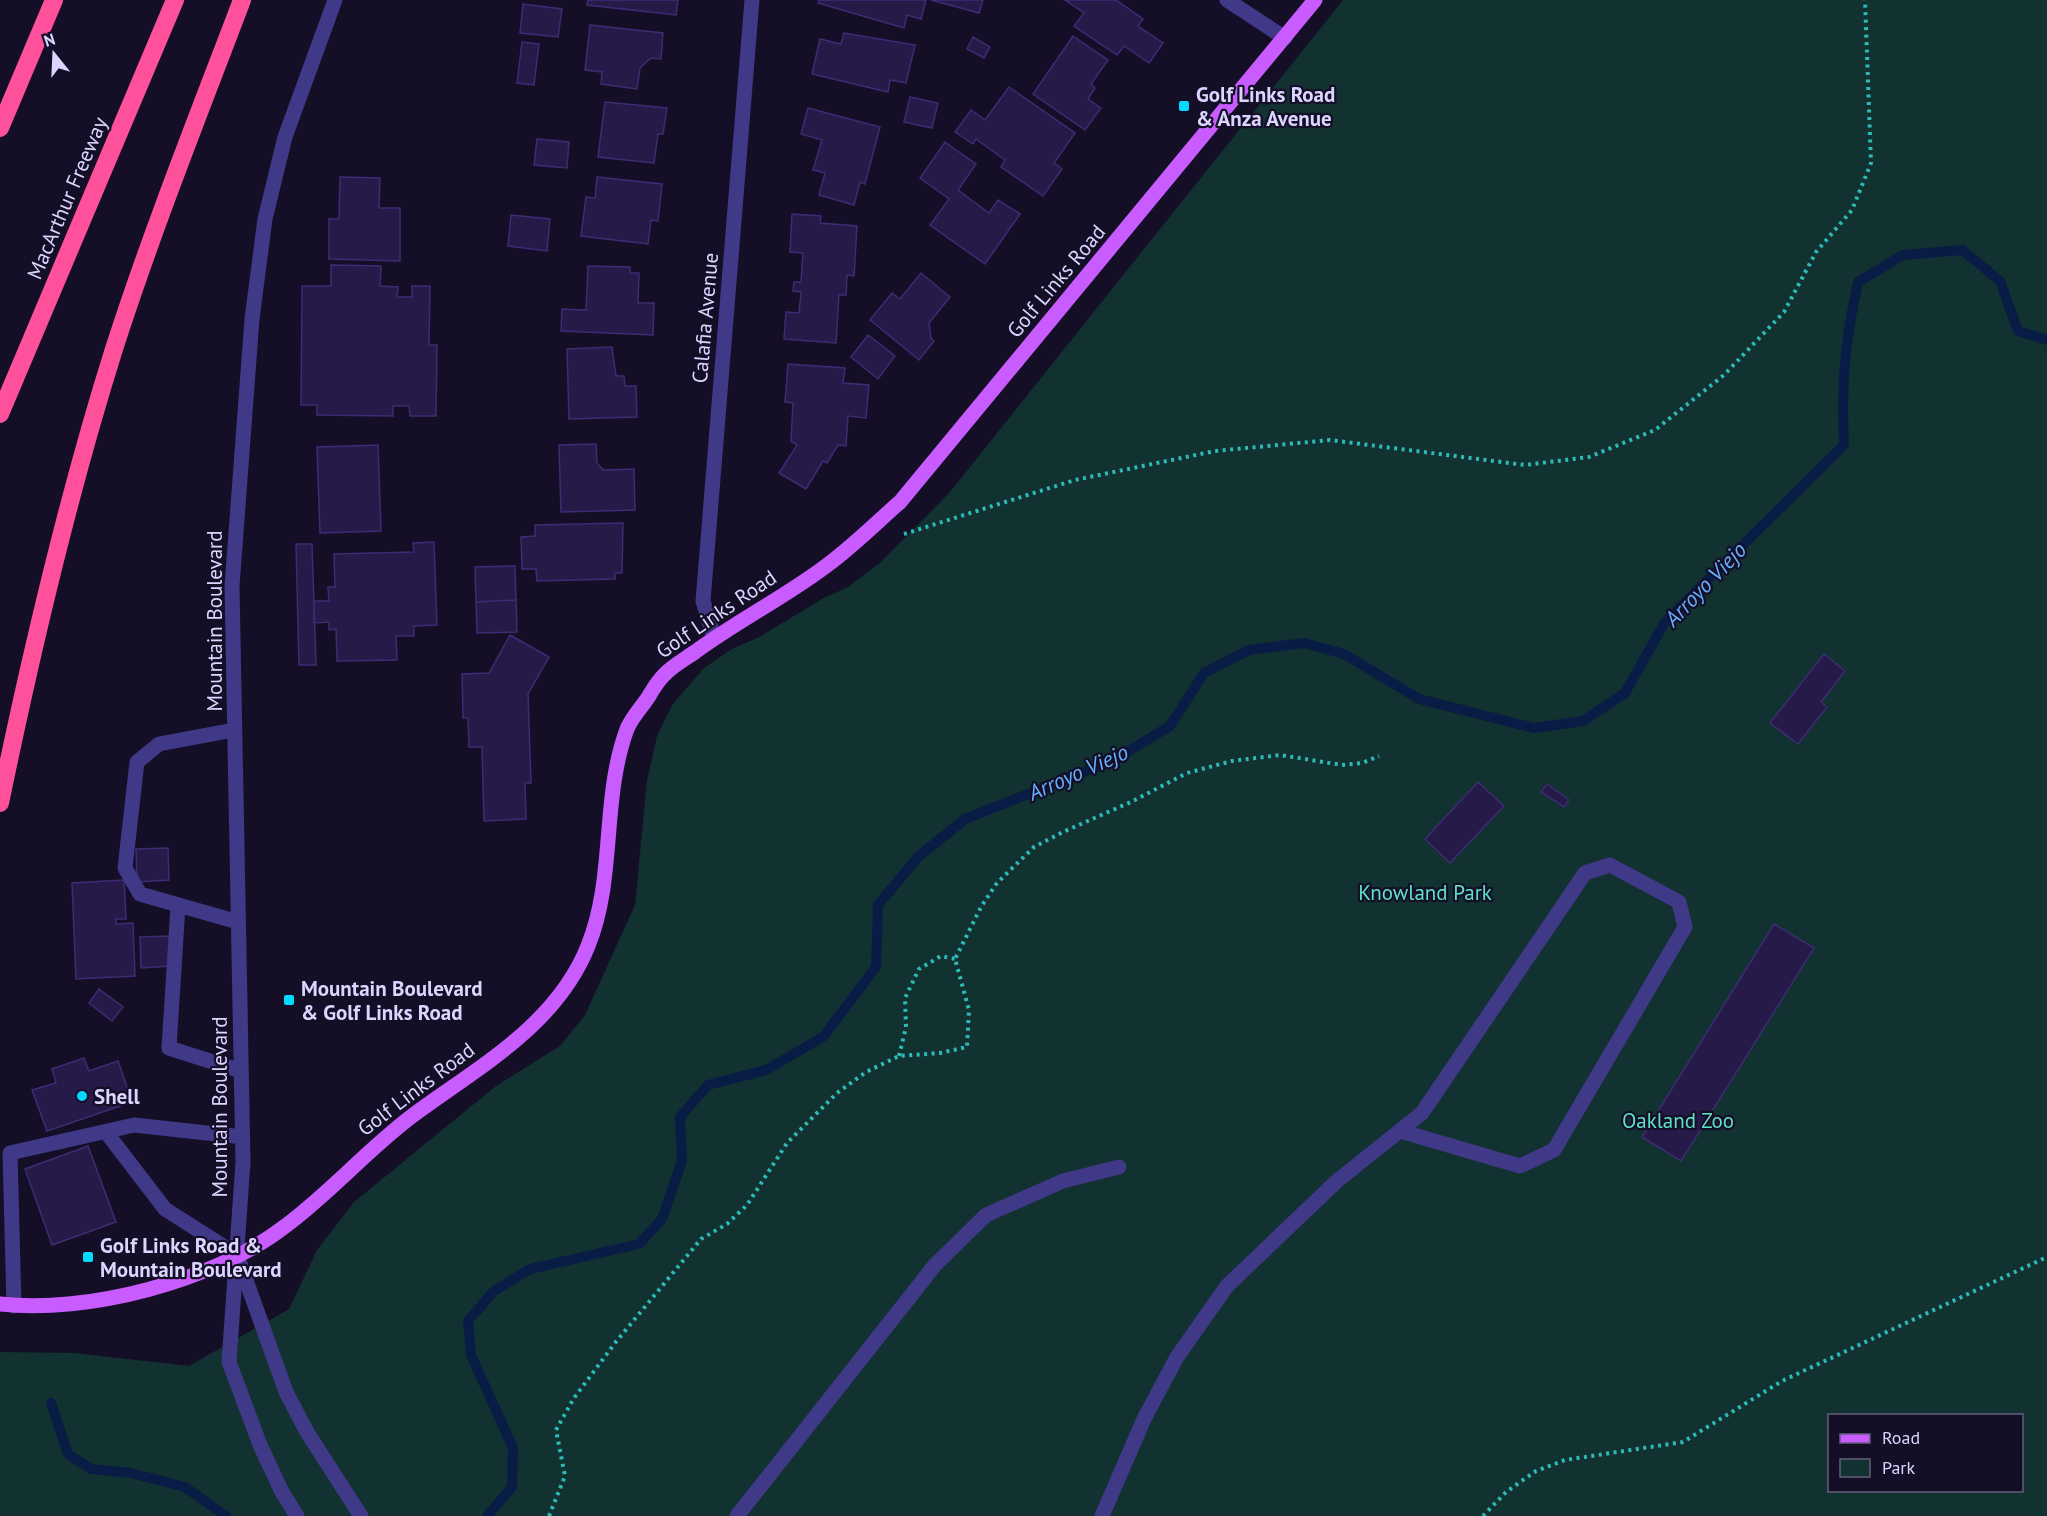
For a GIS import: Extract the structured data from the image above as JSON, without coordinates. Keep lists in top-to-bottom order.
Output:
{
  "streets": {
    "highway": ["MacArthur Freeway"],
    "main road": ["Golf Links Road"],
    "street": ["Calafia Avenue", "Mountain Boulevard"]
  },
  "crossings": [
    ["Golf Links Road", "Calafia Avenue"],
    ["Golf Links Road", "Mountain Boulevard"]
  ],
  "water": ["Arroyo Viejo"],
  "parks": ["Knowland Park", "Oakland Zoo"],
  "places": {
    "transit": ["Golf Links Road & Anza Avenue", "Mountain Boulevard & Golf Links Road", "Golf Links Road & Mountain Boulevard"],
    "other": ["Shell"]
  },
  "legend": ["Road", "Park"],
  "north": "top"
}
